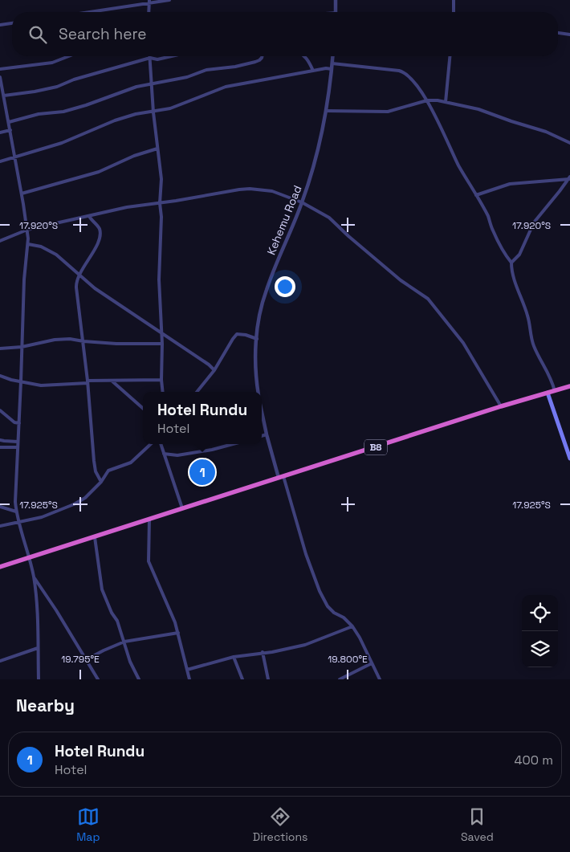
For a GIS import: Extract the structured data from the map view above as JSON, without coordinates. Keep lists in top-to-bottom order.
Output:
{
  "streets": {
    "highway": ["B8"],
    "street": ["Kehemu Road"]
  },
  "crossings": [
    ["Kehemu Road", "B8"]
  ],
  "page": {
    "search": "Search here",
    "popup": ["Hotel Rundu", "Hotel"],
    "pins": "1",
    "heading": "Nearby",
    "list": [
      {
        "mark": "1",
        "name": "Hotel Rundu",
        "note": "Hotel",
        "value": "400 m"
      }
    ],
    "nav": ["Map", "Directions", "Saved"]
  },
  "coordinates": [
    "17.920°S",
    "17.925°S",
    "19.795°E",
    "19.800°E"
  ]
}
